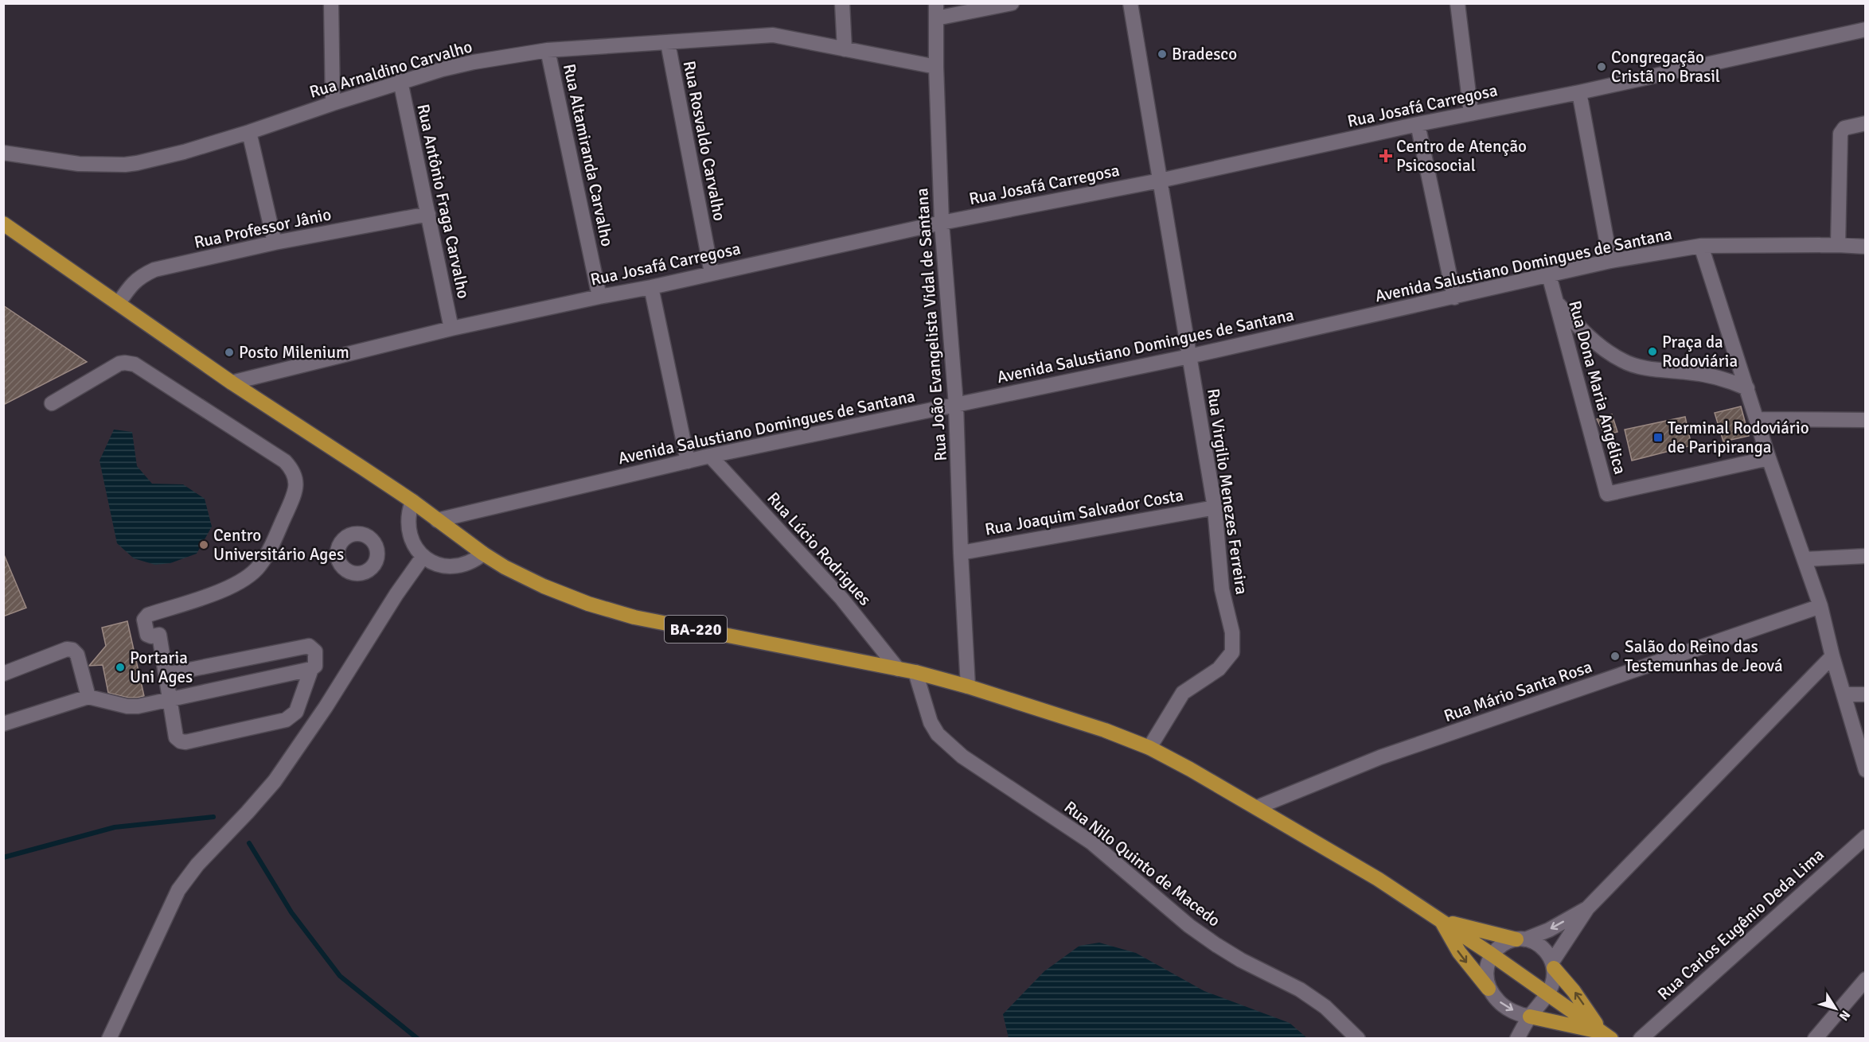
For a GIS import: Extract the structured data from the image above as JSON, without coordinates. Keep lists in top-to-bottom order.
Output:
{
  "streets": {
    "main road": ["BA-220"],
    "street": [
      "Rua Arnaldino Carvalho",
      "Rua Josafá Carregosa",
      "Rua Rosvaldo Carvalho",
      "Rua Altamiranda Carvalho",
      "Rua Antônio Fraga Carvalho",
      "Rua Professor Jânio",
      "Avenida Salustiano Domingues de Santana",
      "Rua João Evangelista Vidal de Santana",
      "Rua Dona Maria Angélica",
      "Rua Virgilio Menezes Ferreira",
      "Rua Joaquim Salvador Costa",
      "Rua Lúcio Rodrigues",
      "Rua Mário Santa Rosa",
      "Rua Nilo Quinto de Macedo",
      "Rua Carlos Eugênio Deda Lima"
    ]
  },
  "crossings": [
    ["Rua Arnaldino Carvalho", "Rua Rosvaldo Carvalho"],
    ["Rua Arnaldino Carvalho", "Rua Altamiranda Carvalho"],
    ["Rua Arnaldino Carvalho", "Rua Antônio Fraga Carvalho"],
    ["Rua Arnaldino Carvalho", "Rua João Evangelista Vidal de Santana"],
    ["Rua Josafá Carregosa", "Rua Rosvaldo Carvalho"],
    ["Rua Josafá Carregosa", "Rua Altamiranda Carvalho"],
    ["Rua Josafá Carregosa", "Rua Antônio Fraga Carvalho"],
    ["Rua Josafá Carregosa", "Rua João Evangelista Vidal de Santana"],
    ["Rua Josafá Carregosa", "Rua Virgilio Menezes Ferreira"],
    ["Rua Josafá Carregosa", "BA-220"],
    ["Rua Antônio Fraga Carvalho", "Rua Professor Jânio"],
    ["Rua Professor Jânio", "BA-220"],
    ["Avenida Salustiano Domingues de Santana", "Rua João Evangelista Vidal de Santana"],
    ["Avenida Salustiano Domingues de Santana", "Rua Dona Maria Angélica"],
    ["Avenida Salustiano Domingues de Santana", "Rua Virgilio Menezes Ferreira"],
    ["Avenida Salustiano Domingues de Santana", "Rua Lúcio Rodrigues"],
    ["Avenida Salustiano Domingues de Santana", "BA-220"],
    ["Rua João Evangelista Vidal de Santana", "Rua Joaquim Salvador Costa"],
    ["Rua João Evangelista Vidal de Santana", "BA-220"],
    ["Rua Virgilio Menezes Ferreira", "Rua Joaquim Salvador Costa"],
    ["Rua Virgilio Menezes Ferreira", "BA-220"],
    ["Rua Lúcio Rodrigues", "BA-220"],
    ["BA-220", "Rua Mário Santa Rosa"],
    ["BA-220", "Rua Nilo Quinto de Macedo"]
  ],
  "places": {
    "other": [
      "Bradesco",
      "Congregação Cristã no Brasil",
      "Praça da Rodoviária",
      "Posto Milenium",
      "Centro Universitário Ages",
      "Salão do Reino das Testemunhas de Jeová",
      "Portaria Uni Ages"
    ],
    "health": ["Centro de Atenção Psicosocial"],
    "transit": ["Terminal Rodoviário de Paripiranga"]
  },
  "north": "bottom right"
}
